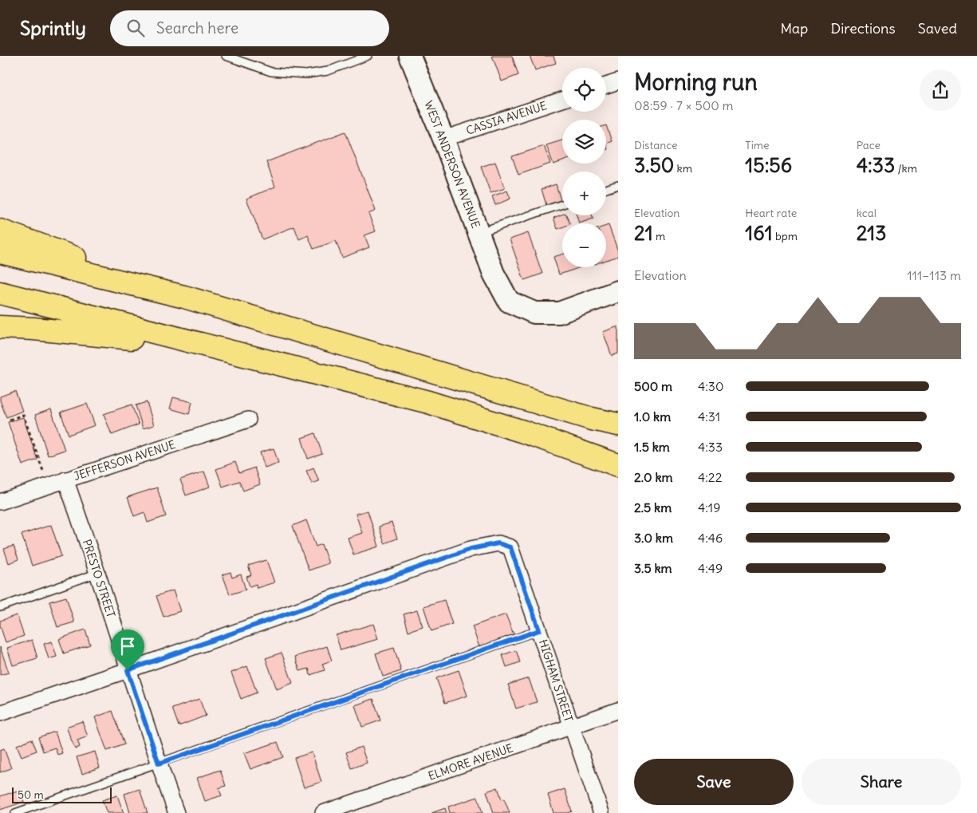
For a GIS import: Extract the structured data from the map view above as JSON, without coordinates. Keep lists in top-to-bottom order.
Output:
{
  "streets": {
    "street": [
      "CASSIA AVENUE",
      "WEST ANDERSON AVENUE",
      "JEFFERSON AVENUE",
      "PRESTO STREET",
      "HIGHAM STREET",
      "ELMORE AVENUE"
    ]
  },
  "crossings": [
    ["CASSIA AVENUE", "WEST ANDERSON AVENUE"],
    ["JEFFERSON AVENUE", "PRESTO STREET"],
    ["PRESTO STREET", "HIGHAM STREET"],
    ["HIGHAM STREET", "ELMORE AVENUE"]
  ],
  "scale_bar": "50 m",
  "page": {
    "header": "Sprintly",
    "search": "Search here",
    "nav": ["Map", "Directions", "Saved"],
    "heading": ["Morning run", "08:59 · 7 × 500 m"],
    "map_buttons": ["+", "−"],
    "stats": [
      ["Distance", "3.50 km"],
      ["Time", "15:56"],
      ["Pace", "4:33 /km"],
      ["Elevation", "21 m"],
      ["Heart rate", "161 bpm"],
      ["kcal", "213"]
    ],
    "chart": ["Elevation", "111–113 m"],
    "list": [
      {
        "name": "500 m",
        "note": "4:30"
      },
      {
        "name": "1.0 km",
        "note": "4:31"
      },
      {
        "name": "1.5 km",
        "note": "4:33"
      },
      {
        "name": "2.0 km",
        "note": "4:22"
      },
      {
        "name": "2.5 km",
        "note": "4:19"
      },
      {
        "name": "3.0 km",
        "note": "4:46"
      },
      {
        "name": "3.5 km",
        "note": "4:49"
      }
    ],
    "buttons": ["Save", "Share"],
    "scale": "50 m"
  }
}
